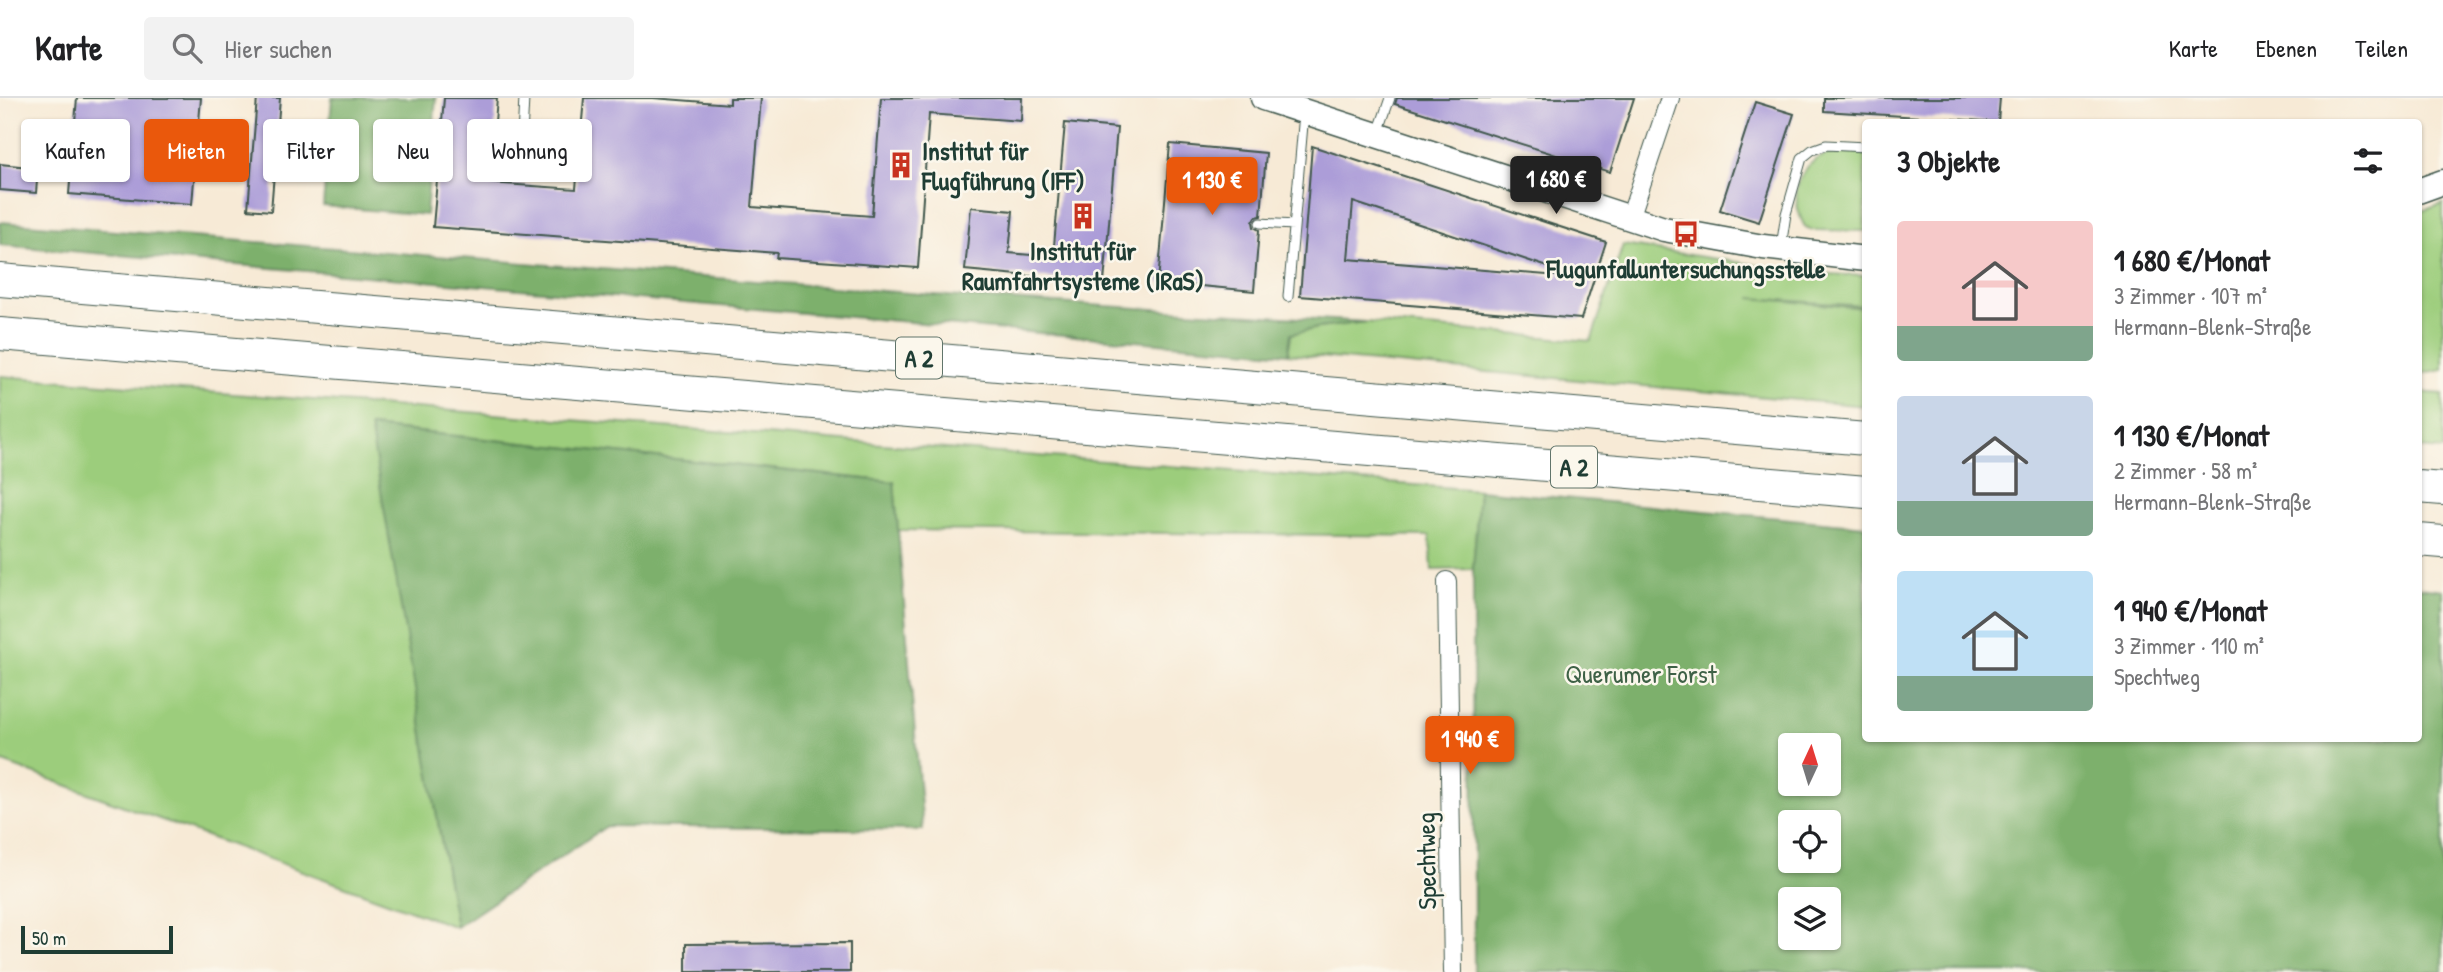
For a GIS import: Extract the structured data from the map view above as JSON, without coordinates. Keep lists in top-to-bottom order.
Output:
{
  "streets": {
    "highway": ["A 2"],
    "street": ["Spechtweg"]
  },
  "parks": ["Querumer Forst"],
  "places": {
    "building": ["Institut für Flugführung (IFF)", "Institut für Raumfahrtsysteme (IRaS)"],
    "bus stop": ["Flugunfalluntersuchungsstelle"]
  },
  "scale_bar": "50 m",
  "north": "top",
  "page": {
    "header": "Karte",
    "search": "Hier suchen",
    "nav": ["Karte", "Ebenen", "Teilen"],
    "chip": [
      "Kaufen",
      "Mieten",
      "Filter",
      "Neu",
      "Wohnung"
    ],
    "heading": "3 Objekte",
    "price": ["1 680 €", "1 130 €", "1 940 €"],
    "list": [
      {
        "name": "1 680 €/Monat",
        "note": "3 Zimmer · 107 m² · Hermann-Blenk-Straße"
      },
      {
        "name": "1 130 €/Monat",
        "note": "2 Zimmer · 58 m² · Hermann-Blenk-Straße"
      },
      {
        "name": "1 940 €/Monat",
        "note": "3 Zimmer · 110 m² · Spechtweg"
      }
    ],
    "scale": "50 m"
  }
}
